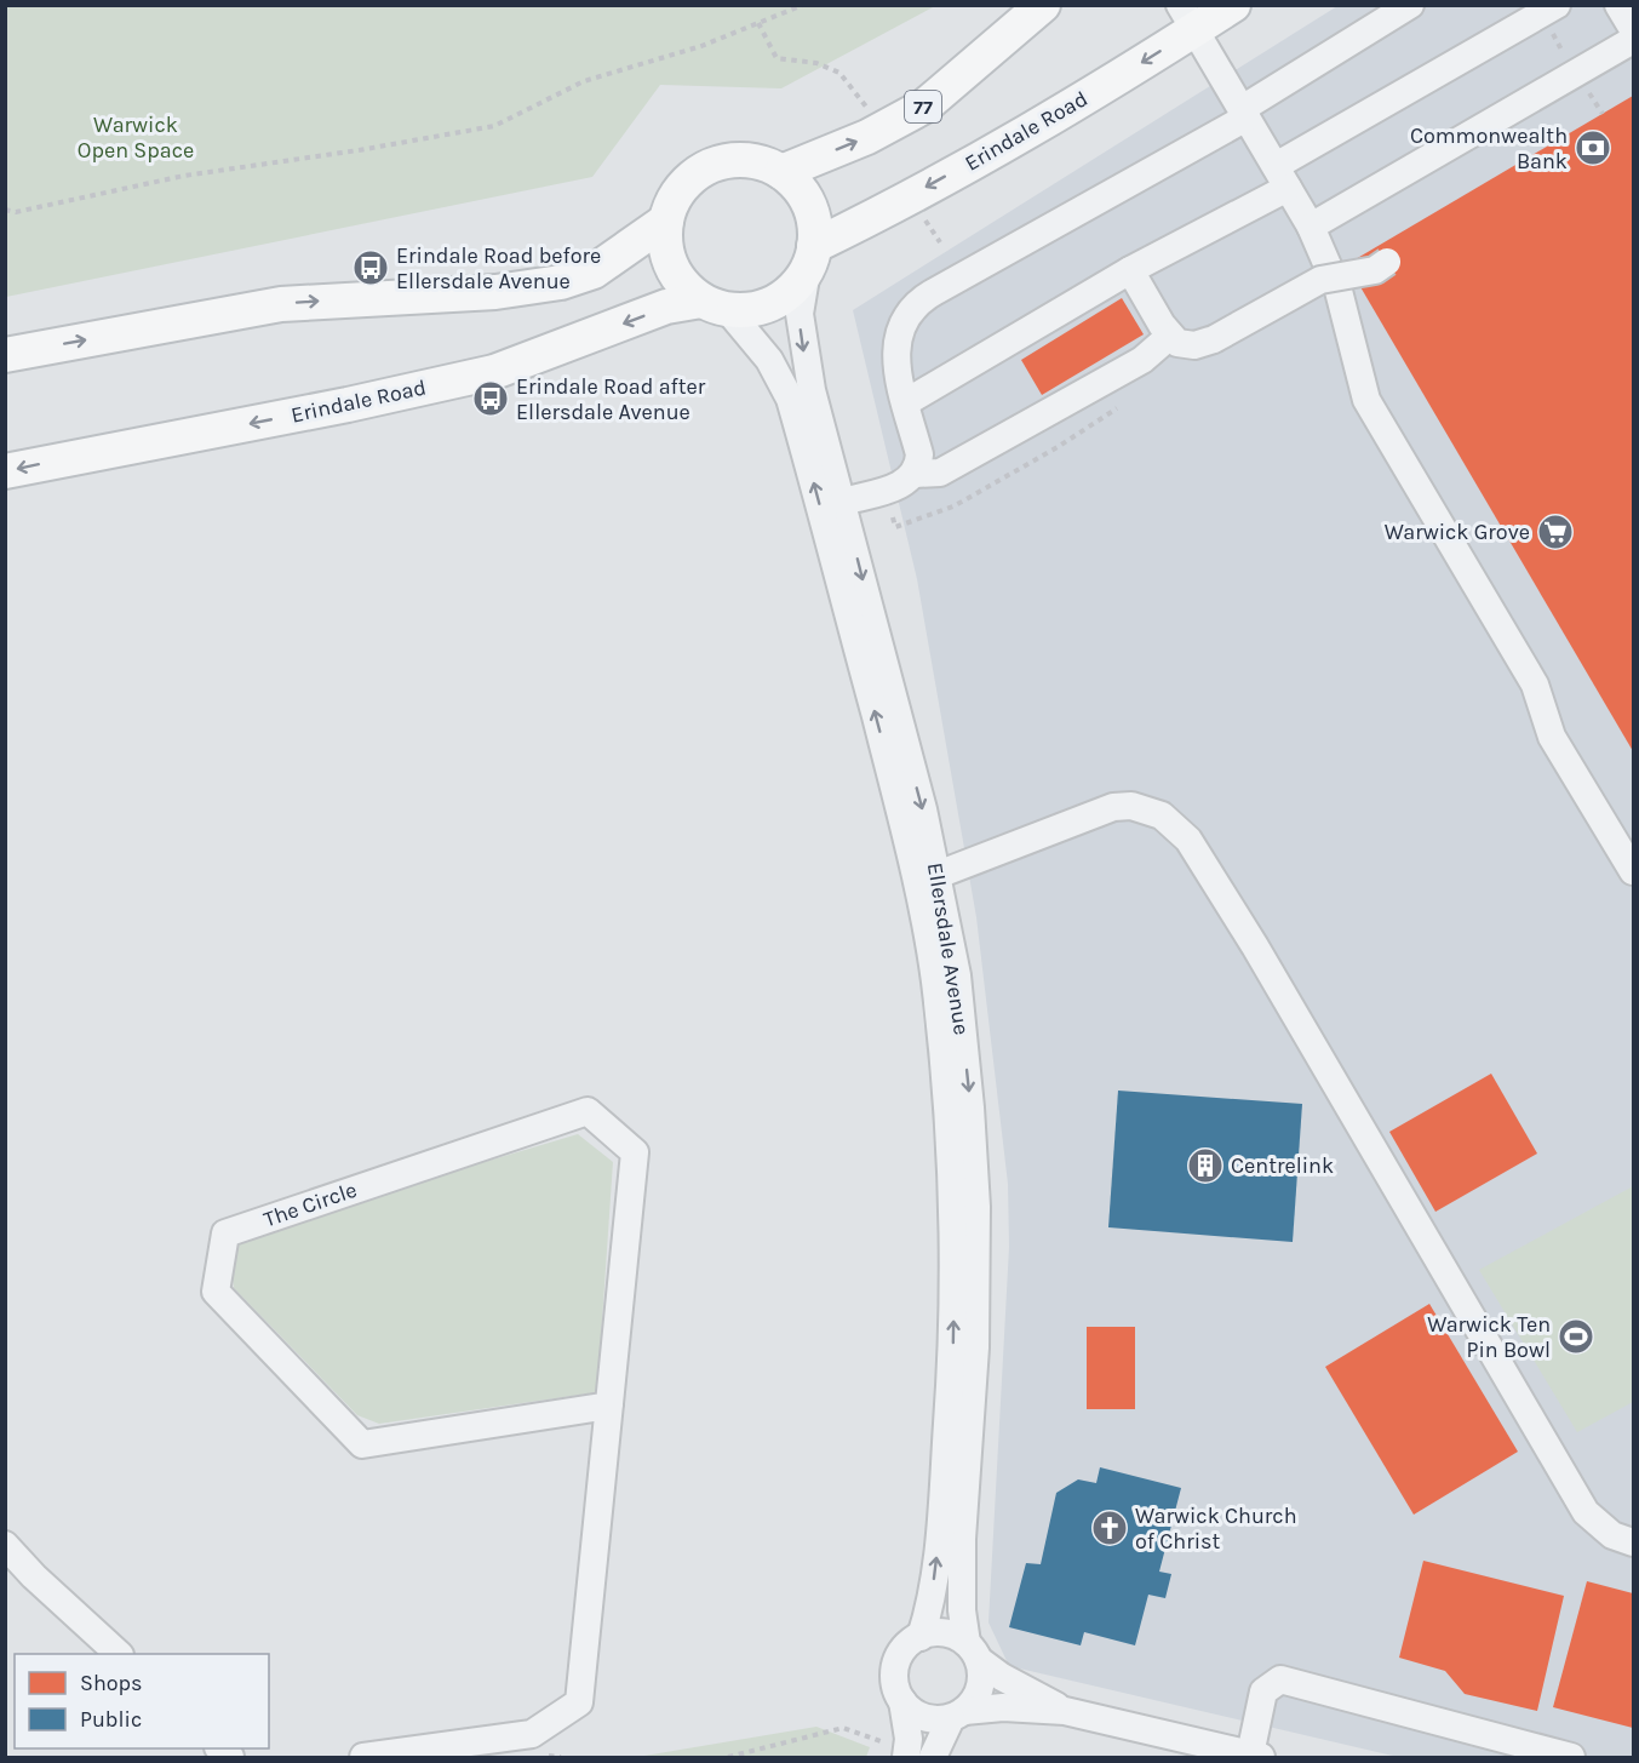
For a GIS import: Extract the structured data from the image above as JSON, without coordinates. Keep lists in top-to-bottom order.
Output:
{
  "streets": {
    "main road": ["77", "Erindale Road"],
    "street": ["Ellersdale Avenue", "The Circle"]
  },
  "crossings": [
    ["77", "Erindale Road"],
    ["77", "Ellersdale Avenue"],
    ["Erindale Road", "Ellersdale Avenue"]
  ],
  "parks": ["Warwick Open Space"],
  "places": {
    "bank": ["Commonwealth Bank"],
    "bus stop": ["Erindale Road before Ellersdale Avenue", "Erindale Road after Ellersdale Avenue"],
    "supermarket": ["Warwick Grove"],
    "building": ["Centrelink"],
    "sports": ["Warwick Ten Pin Bowl"],
    "church": ["Warwick Church of Christ"]
  },
  "legend": ["Shops", "Public"]
}
